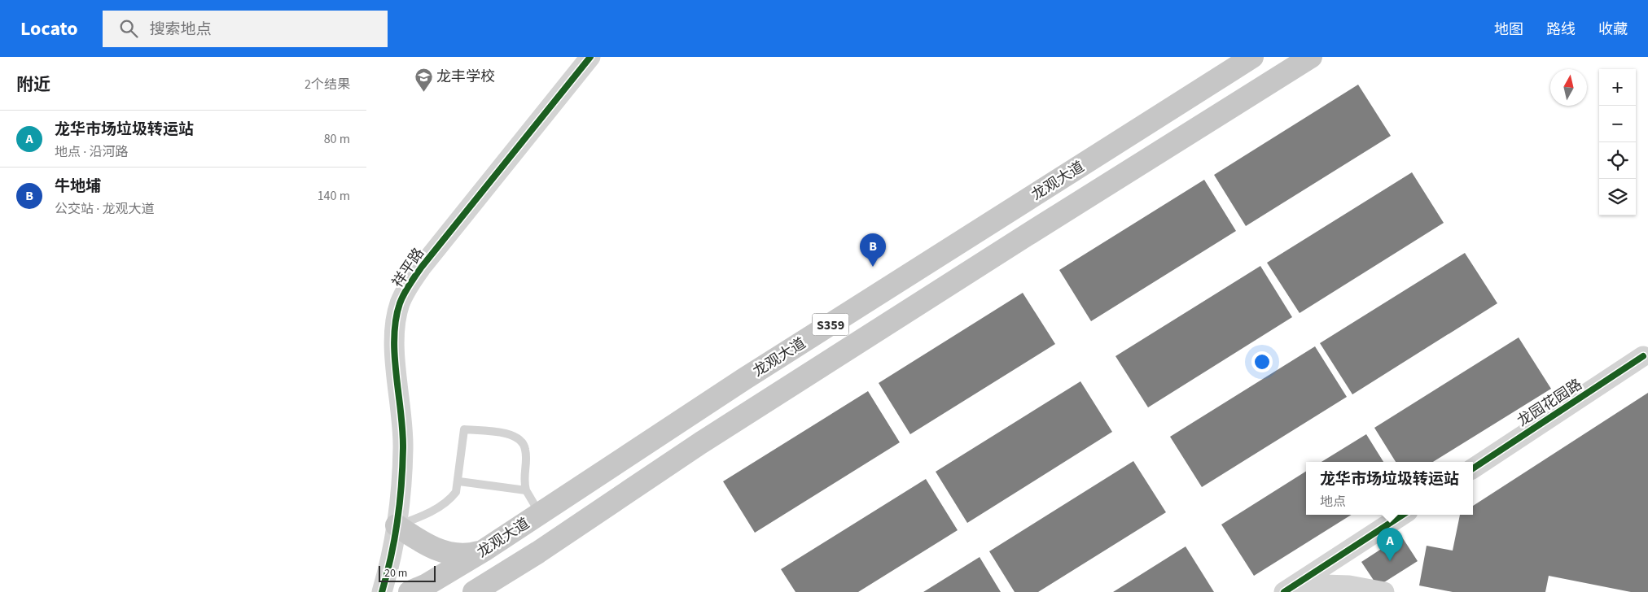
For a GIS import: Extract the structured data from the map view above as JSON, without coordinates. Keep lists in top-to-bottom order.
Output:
{
  "streets": {
    "main road": ["龙观大道", "S359"],
    "street": ["祥平路", "龙园花园路"]
  },
  "places": {
    "school or university": ["龙丰学校"]
  },
  "scale_bar": "20 m",
  "north": "top",
  "page": {
    "header": "Locato",
    "search": "搜索地点",
    "nav": ["地图", "路线", "收藏"],
    "heading": ["附近", "2个结果"],
    "map_buttons": ["+", "−"],
    "list": [
      {
        "mark": "A",
        "name": "龙华市场垃圾转运站",
        "note": "地点 · 沿河路",
        "value": "80 m"
      },
      {
        "mark": "B",
        "name": "牛地埔",
        "note": "公交站 · 龙观大道",
        "value": "140 m"
      }
    ],
    "pins": ["B", "A"],
    "popup": ["龙华市场垃圾转运站", "地点"],
    "scale": "20 m"
  }
}
